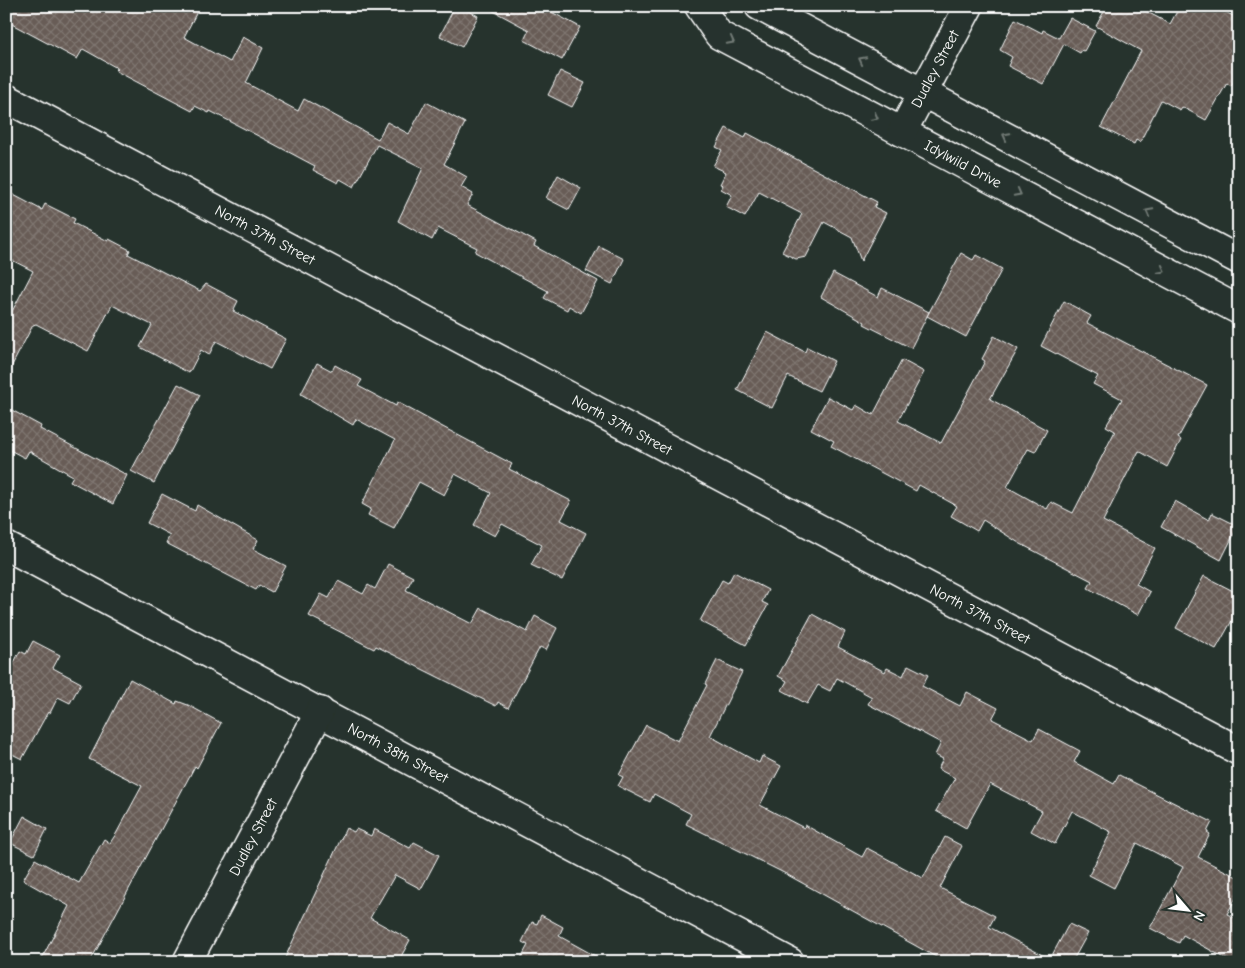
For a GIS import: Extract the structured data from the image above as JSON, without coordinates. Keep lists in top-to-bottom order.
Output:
{
  "streets": {
    "street": [
      "Dudley Street",
      "Idylwild Drive",
      "North 37th Street",
      "North 38th Street"
    ]
  },
  "crossings": [
    ["Dudley Street", "Idylwild Drive"],
    ["Dudley Street", "North 38th Street"]
  ],
  "north": "bottom right"
}
